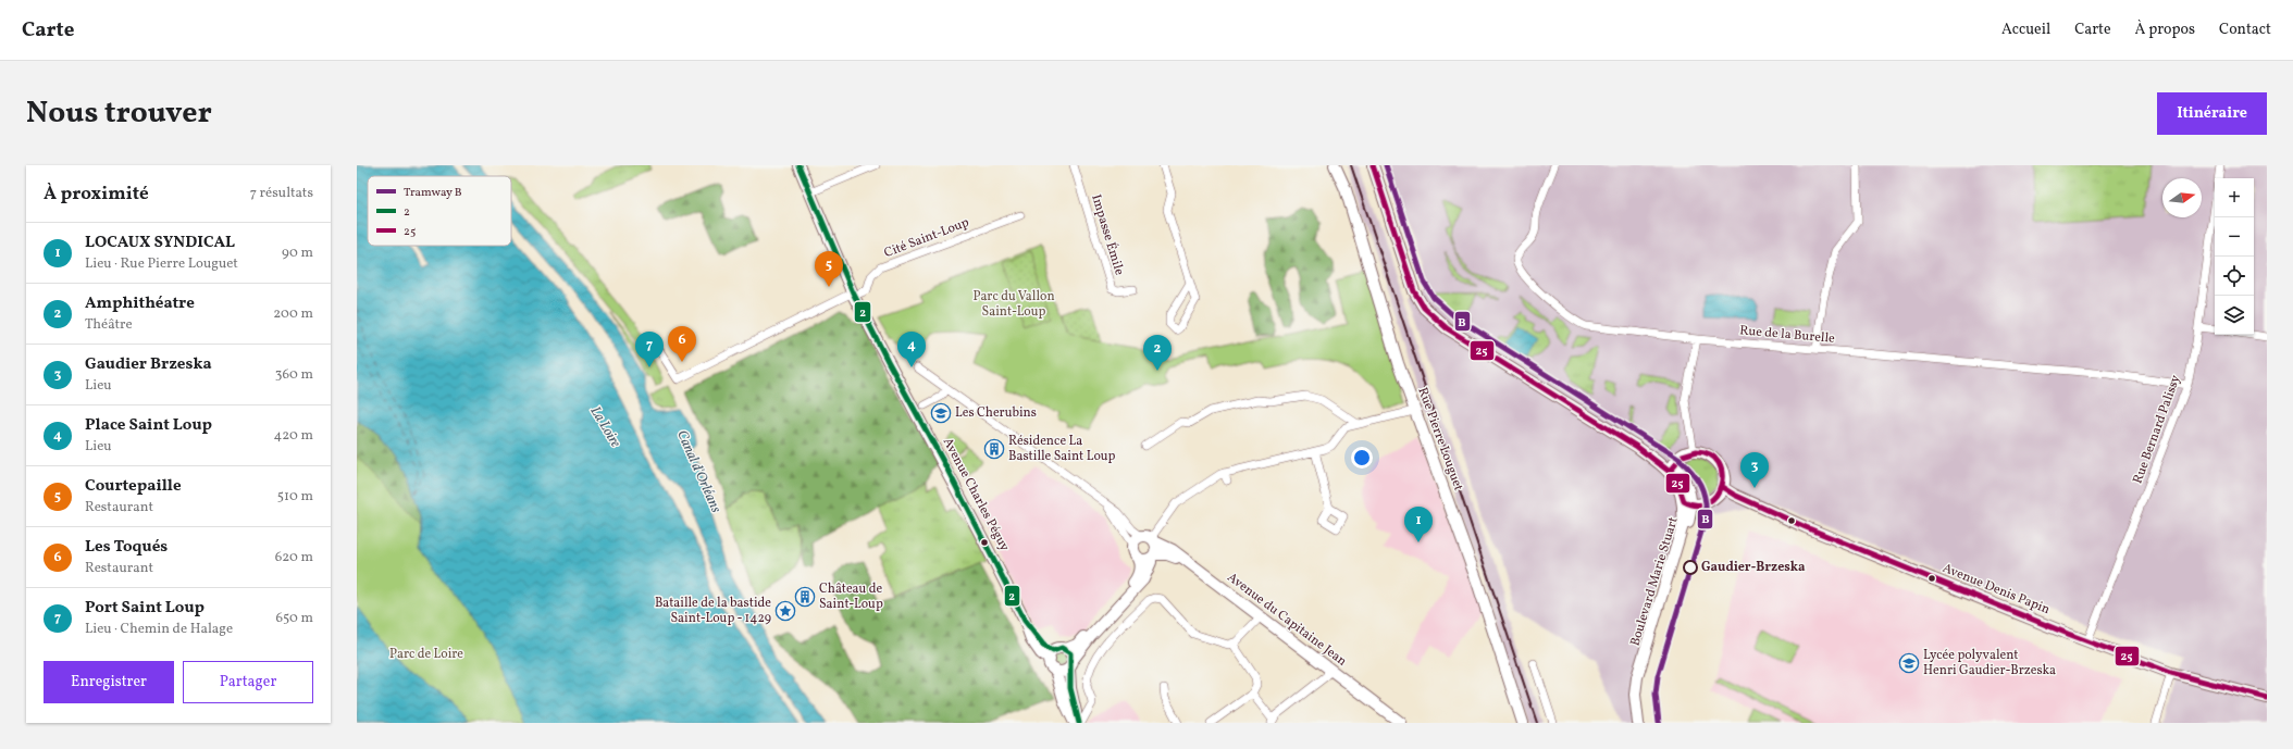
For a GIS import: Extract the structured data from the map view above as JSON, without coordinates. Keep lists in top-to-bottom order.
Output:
{
  "streets": {
    "main road": [
      "Rue Pierre Louguet",
      "Avenue Charles Péguy",
      "Boulevard Marie Stuart",
      "Avenue Denis Papin",
      "Avenue du Capitaine Jean"
    ],
    "street": [
      "Impasse Émile",
      "Cité Saint-Loup",
      "Rue de la Burelle",
      "Rue Bernard Palissy"
    ]
  },
  "crossings": [
    ["Cité Saint-Loup", "Avenue Charles Péguy"],
    ["Rue de la Burelle", "Rue Bernard Palissy"],
    ["Rue Bernard Palissy", "Avenue Denis Papin"],
    ["Boulevard Marie Stuart", "Avenue Denis Papin"]
  ],
  "water": ["La Loire", "Canal d'Orléans"],
  "parks": ["Parc du Vallon Saint-Loup", "Parc de Loire"],
  "places": {
    "school or university": ["Les Cherubins", "Lycée polyvalent Henri Gaudier-Brzeska"],
    "building": ["Résidence La Bastille Saint Loup", "Château de Saint-Loup"],
    "other": ["Gaudier-Brzeska"],
    "place": ["Bataille de la bastide Saint-Loup - 1429"]
  },
  "lines": ["tram line B", "transit line 2", "transit line 25"],
  "legend": ["Tramway B", "2", "25"],
  "north": "right",
  "page": {
    "header": "Carte",
    "nav": [
      "Accueil",
      "Carte",
      "À propos",
      "Contact"
    ],
    "title": "Nous trouver",
    "buttons": [
      "Itinéraire",
      ["Enregistrer", "Partager"]
    ],
    "heading": ["À proximité", "7 résultats"],
    "map_buttons": ["+", "−"],
    "list": [
      {
        "mark": "1",
        "name": "LOCAUX SYNDICAL",
        "note": "Lieu · Rue Pierre Louguet",
        "value": "90 m"
      },
      {
        "mark": "2",
        "name": "Amphithéatre",
        "note": "Théâtre",
        "value": "200 m"
      },
      {
        "mark": "3",
        "name": "Gaudier Brzeska",
        "note": "Lieu",
        "value": "360 m"
      },
      {
        "mark": "4",
        "name": "Place Saint Loup",
        "note": "Lieu",
        "value": "420 m"
      },
      {
        "mark": "5",
        "name": "Courtepaille",
        "note": "Restaurant",
        "value": "510 m"
      },
      {
        "mark": "6",
        "name": "Les Toqués",
        "note": "Restaurant",
        "value": "620 m"
      },
      {
        "mark": "7",
        "name": "Port Saint Loup",
        "note": "Lieu · Chemin de Halage",
        "value": "650 m"
      }
    ],
    "pins": [
      "5",
      "6",
      "4",
      "7",
      "2",
      "3",
      "1"
    ]
  }
}
